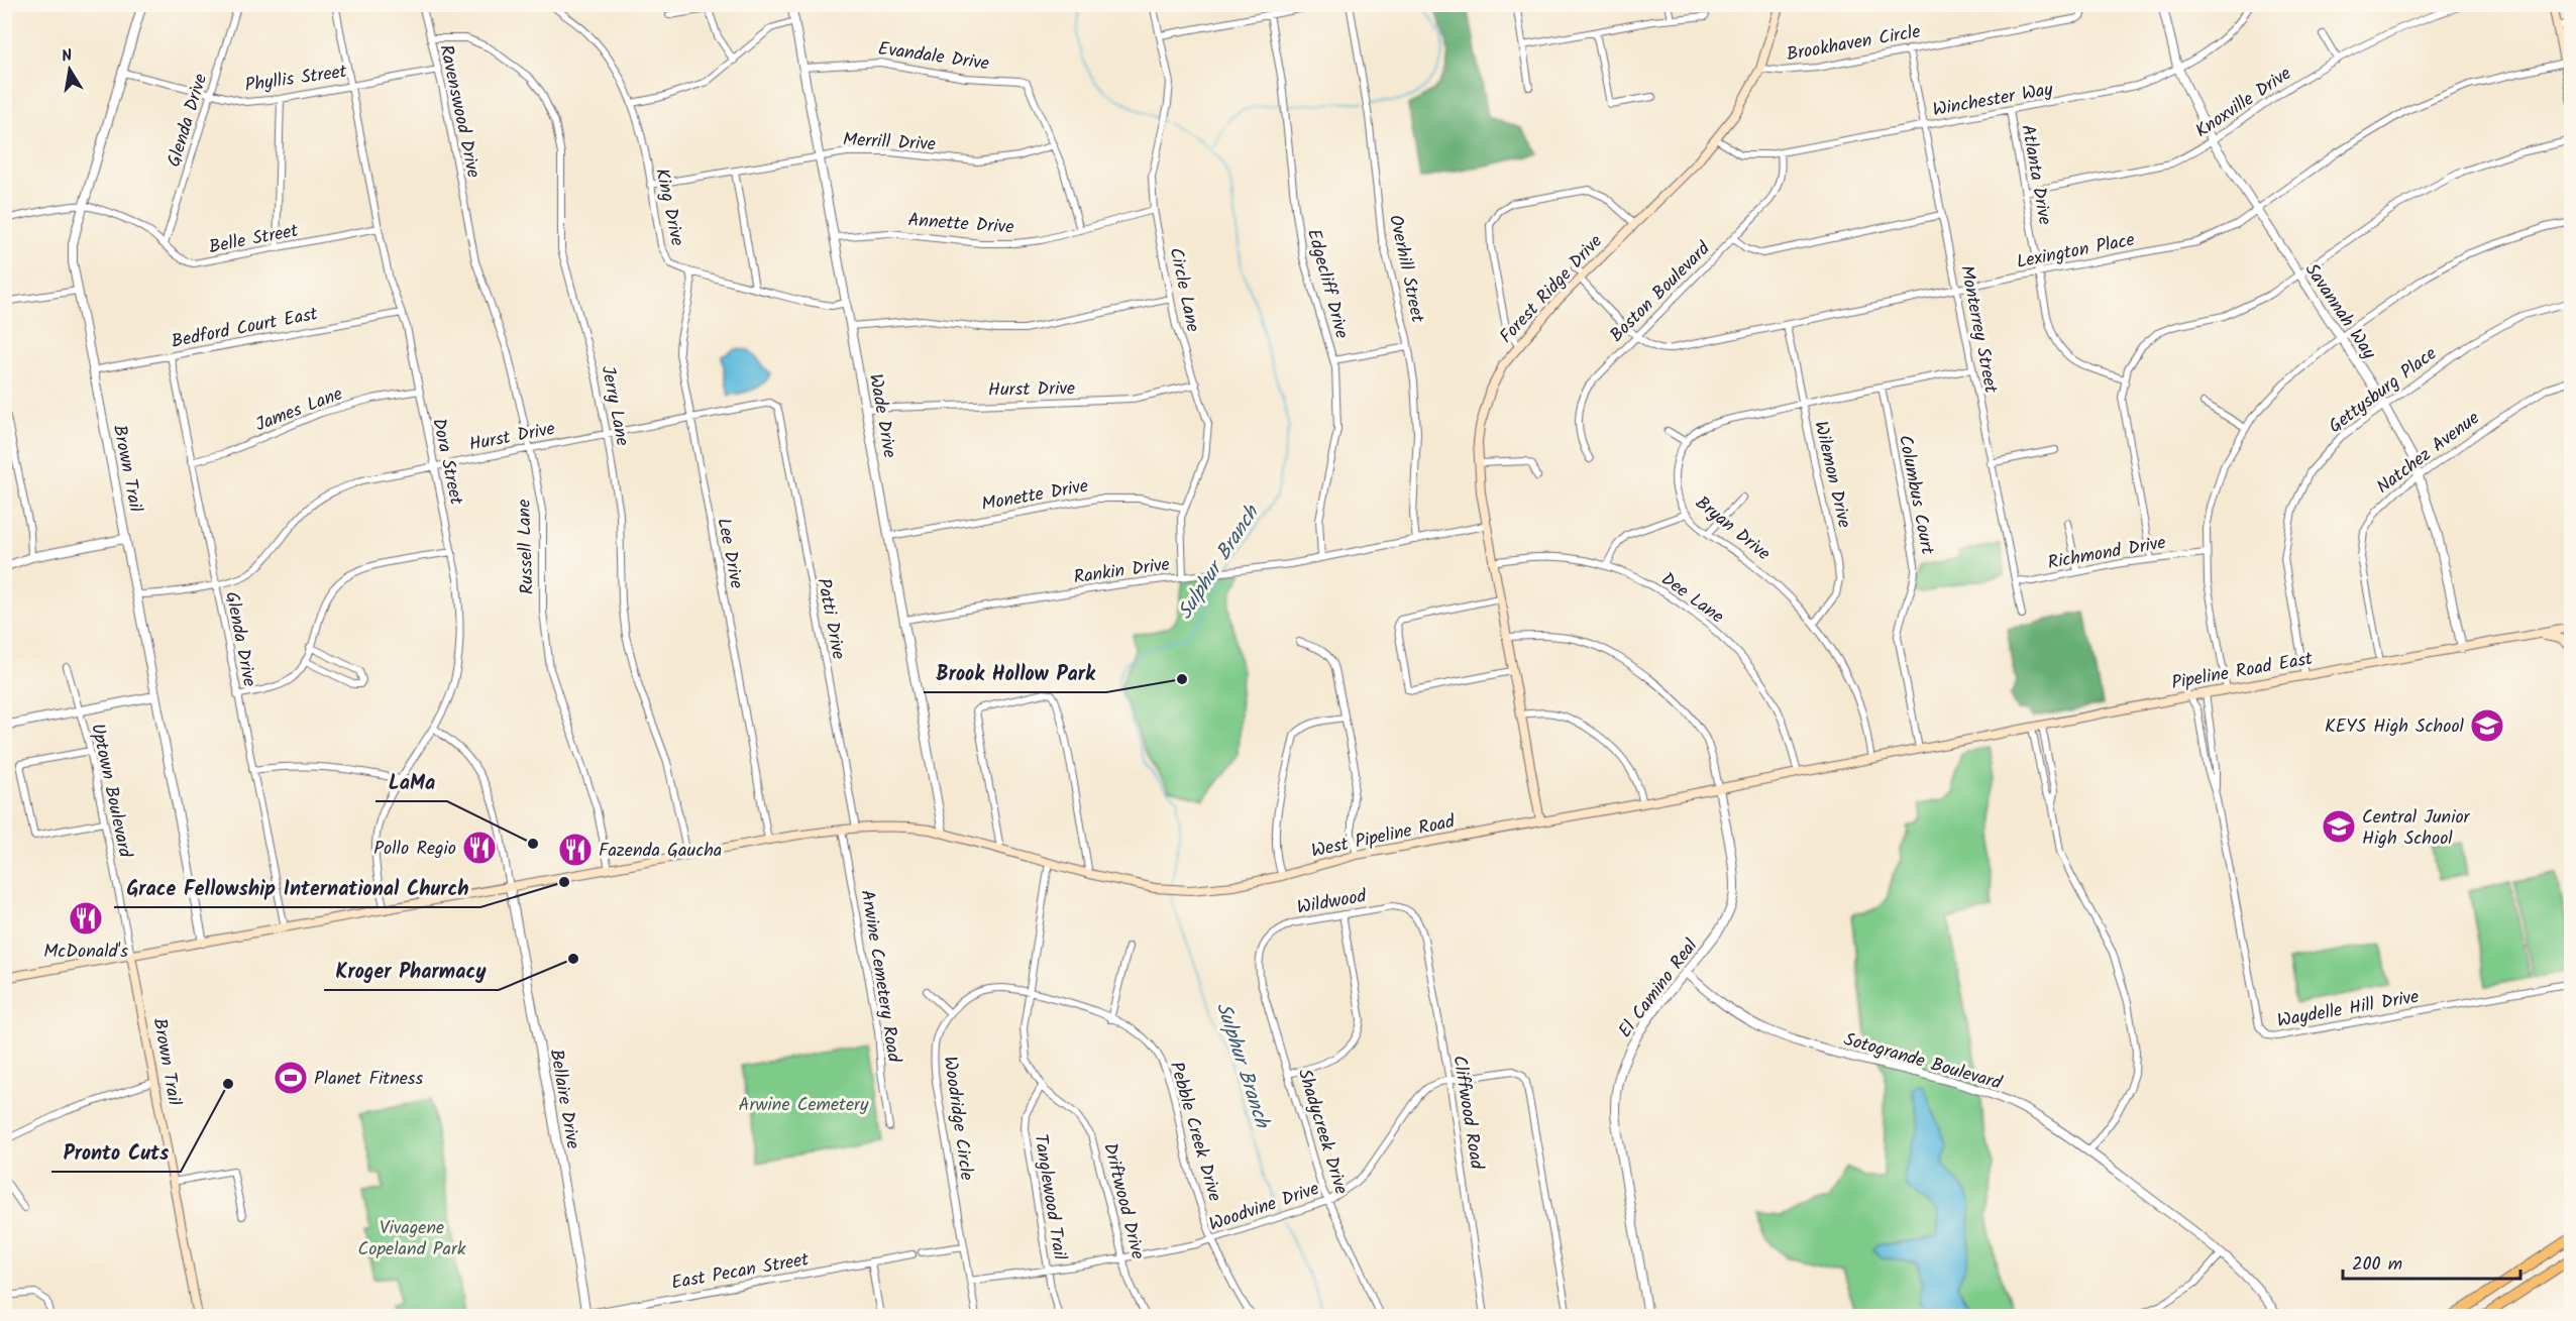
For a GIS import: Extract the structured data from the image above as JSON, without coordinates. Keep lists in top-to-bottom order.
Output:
{
  "streets": {
    "main road": [
      "Forest Ridge Drive",
      "Brown Trail",
      "Pipeline Road East",
      "West Pipeline Road"
    ],
    "street": [
      "Brookhaven Circle",
      "Evandale Drive",
      "Phyllis Street",
      "Winchester Way",
      "Knoxville Drive",
      "Ravenswood Drive",
      "Glenda Drive",
      "Merrill Drive",
      "Atlanta Drive",
      "King Drive",
      "Annette Drive",
      "Belle Street",
      "Lexington Place",
      "Overhill Street",
      "Edgecliff Drive",
      "Circle Lane",
      "Boston Boulevard",
      "Savannah Way",
      "Bedford Court East",
      "Monterrey Street",
      "Hurst Drive",
      "Gettysburg Place",
      "Jerry Lane",
      "James Lane",
      "Wade Drive",
      "Natchez Avenue",
      "Dora Street",
      "Wilemon Drive",
      "Monette Drive",
      "Columbus Court",
      "Bryan Drive",
      "Russell Lane",
      "Richmond Drive",
      "Lee Drive",
      "Rankin Drive",
      "Dee Lane",
      "Patti Drive",
      "Uptown Boulevard",
      "Wildwood",
      "Arwine Cemetery Road",
      "El Camino Real",
      "Waydelle Hill Drive",
      "Sotogrande Boulevard",
      "Bellaire Drive",
      "Cliffwood Road",
      "Woodridge Circle",
      "Pebble Creek Drive",
      "Shadycreek Drive",
      "Tanglewood Trail",
      "Driftwood Drive",
      "Woodvine Drive",
      "East Pecan Street"
    ]
  },
  "crossings": [
    ["Brookhaven Circle", "Forest Ridge Drive"],
    ["Brookhaven Circle", "Monterrey Street"],
    ["Evandale Drive", "Merrill Drive"],
    ["Evandale Drive", "Wade Drive"],
    ["Phyllis Street", "Ravenswood Drive"],
    ["Phyllis Street", "Glenda Drive"],
    ["Phyllis Street", "Dora Street"],
    ["Phyllis Street", "Brown Trail"],
    ["Winchester Way", "Atlanta Drive"],
    ["Winchester Way", "Forest Ridge Drive"],
    ["Winchester Way", "Boston Boulevard"],
    ["Winchester Way", "Savannah Way"],
    ["Winchester Way", "Monterrey Street"],
    ["Knoxville Drive", "Atlanta Drive"],
    ["Knoxville Drive", "Savannah Way"],
    ["Ravenswood Drive", "Jerry Lane"],
    ["Ravenswood Drive", "Russell Lane"],
    ["Glenda Drive", "Belle Street"],
    ["Glenda Drive", "Bedford Court East"],
    ["Glenda Drive", "Hurst Drive"],
    ["Glenda Drive", "James Lane"],
    ["Glenda Drive", "West Pipeline Road"],
    ["Merrill Drive", "King Drive"],
    ["Merrill Drive", "Wade Drive"],
    ["Atlanta Drive", "Lexington Place"],
    ["King Drive", "Wade Drive"],
    ["King Drive", "Lee Drive"],
    ["Annette Drive", "Circle Lane"],
    ["Annette Drive", "Wade Drive"],
    ["Belle Street", "Dora Street"],
    ["Belle Street", "Brown Trail"],
    ["Lexington Place", "Forest Ridge Drive"],
    ["Lexington Place", "Boston Boulevard"],
    ["Lexington Place", "Savannah Way"],
    ["Lexington Place", "Monterrey Street"],
    ["Lexington Place", "Wilemon Drive"],
    ["Overhill Street", "Rankin Drive"],
    ["Edgecliff Drive", "Rankin Drive"],
    ["Forest Ridge Drive", "Rankin Drive"],
    ["Forest Ridge Drive", "Dee Lane"],
    ["Forest Ridge Drive", "West Pipeline Road"],
    ["Circle Lane", "Hurst Drive"],
    ["Circle Lane", "Monette Drive"],
    ["Circle Lane", "Rankin Drive"],
    ["Savannah Way", "Gettysburg Place"],
    ["Savannah Way", "Natchez Avenue"],
    ["Savannah Way", "Pipeline Road East"],
    ["Bedford Court East", "Dora Street"],
    ["Bedford Court East", "Brown Trail"],
    ["Monterrey Street", "Richmond Drive"],
    ["Hurst Drive", "Jerry Lane"],
    ["Hurst Drive", "Wade Drive"],
    ["Hurst Drive", "Dora Street"],
    ["Hurst Drive", "Brown Trail"],
    ["Hurst Drive", "Russell Lane"],
    ["Hurst Drive", "Lee Drive"],
    ["Hurst Drive", "Patti Drive"],
    ["Gettysburg Place", "Pipeline Road East"],
    ["Jerry Lane", "West Pipeline Road"],
    ["James Lane", "Dora Street"],
    ["Wade Drive", "Monette Drive"],
    ["Wade Drive", "Rankin Drive"],
    ["Wade Drive", "West Pipeline Road"],
    ["Natchez Avenue", "Pipeline Road East"],
    ["Dora Street", "West Pipeline Road"],
    ["Brown Trail", "Uptown Boulevard"],
    ["Brown Trail", "West Pipeline Road"],
    ["Wilemon Drive", "Bryan Drive"],
    ["Columbus Court", "Pipeline Road East"],
    ["Columbus Court", "West Pipeline Road"],
    ["Bryan Drive", "West Pipeline Road"],
    ["Russell Lane", "West Pipeline Road"],
    ["Lee Drive", "West Pipeline Road"],
    ["Dee Lane", "West Pipeline Road"],
    ["Patti Drive", "West Pipeline Road"],
    ["Pipeline Road East", "West Pipeline Road"],
    ["Pipeline Road East", "Waydelle Hill Drive"],
    ["Uptown Boulevard", "West Pipeline Road"],
    ["West Pipeline Road", "Arwine Cemetery Road"],
    ["West Pipeline Road", "El Camino Real"],
    ["West Pipeline Road", "Bellaire Drive"],
    ["West Pipeline Road", "Driftwood Drive"],
    ["Wildwood", "Cliffwood Road"],
    ["Wildwood", "Shadycreek Drive"],
    ["El Camino Real", "Sotogrande Boulevard"],
    ["Bellaire Drive", "East Pecan Street"],
    ["Cliffwood Road", "Woodvine Drive"],
    ["Woodridge Circle", "Pebble Creek Drive"],
    ["Woodridge Circle", "Driftwood Drive"],
    ["Woodridge Circle", "Woodvine Drive"],
    ["Pebble Creek Drive", "Driftwood Drive"],
    ["Pebble Creek Drive", "Woodvine Drive"],
    ["Shadycreek Drive", "Woodvine Drive"],
    ["Tanglewood Trail", "Driftwood Drive"],
    ["Tanglewood Trail", "Woodvine Drive"],
    ["Driftwood Drive", "Woodvine Drive"]
  ],
  "water": ["Sulphur Branch"],
  "parks": ["Arwine Cemetery", "Vivagene Copeland Park"],
  "places": {
    "other": [
      "Brook Hollow Park",
      "LaMa",
      "Grace Fellowship International Church",
      "Kroger Pharmacy",
      "Pronto Cuts"
    ],
    "school or university": ["KEYS High School", "Central Junior High School"],
    "restaurant": ["Pollo Regio", "Fazenda Gaucha", "McDonald's"],
    "sports": ["Planet Fitness"]
  },
  "scale_bar": "200 m",
  "north": "top"
}
